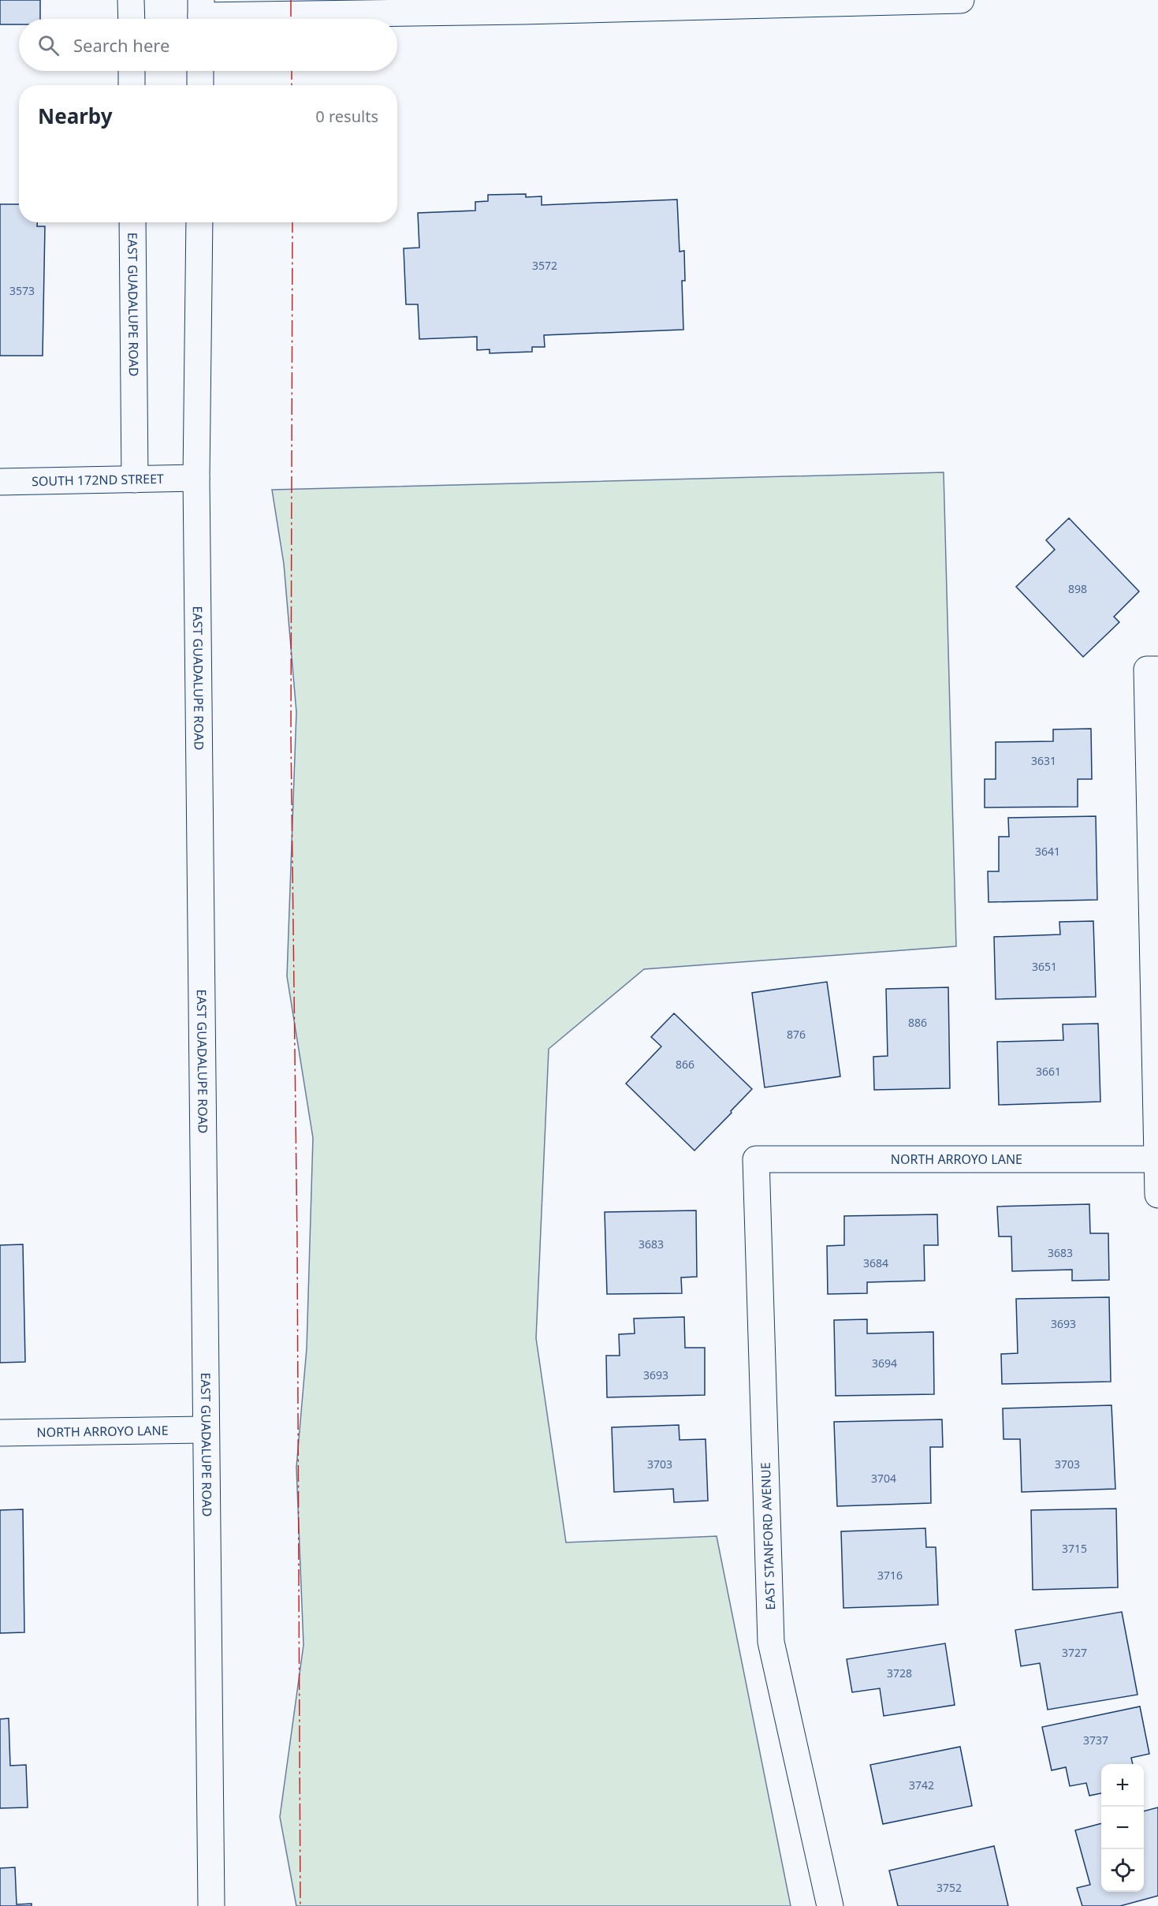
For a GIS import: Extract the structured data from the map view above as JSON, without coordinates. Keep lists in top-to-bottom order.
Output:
{
  "streets": {
    "street": [
      "EAST GUADALUPE ROAD",
      "SOUTH 172ND STREET",
      "NORTH ARROYO LANE",
      "EAST STANFORD AVENUE"
    ]
  },
  "crossings": [
    ["EAST GUADALUPE ROAD", "SOUTH 172ND STREET"],
    ["EAST GUADALUPE ROAD", "NORTH ARROYO LANE"],
    ["NORTH ARROYO LANE", "EAST STANFORD AVENUE"]
  ],
  "house_numbers": [
    "3572",
    "3573",
    "898",
    "3631",
    "3641",
    "3651",
    "886",
    "876",
    "866",
    "3661",
    "3683",
    "3683",
    "3684",
    "3693",
    "3694",
    "3693",
    "3703",
    "3703",
    "3704",
    "3715",
    "3716",
    "3727",
    "3728",
    "3737",
    "3742",
    "3752"
  ],
  "page": {
    "search": "Search here",
    "heading": ["Nearby", "0 results"],
    "map_buttons": ["+", "−"]
  }
}
